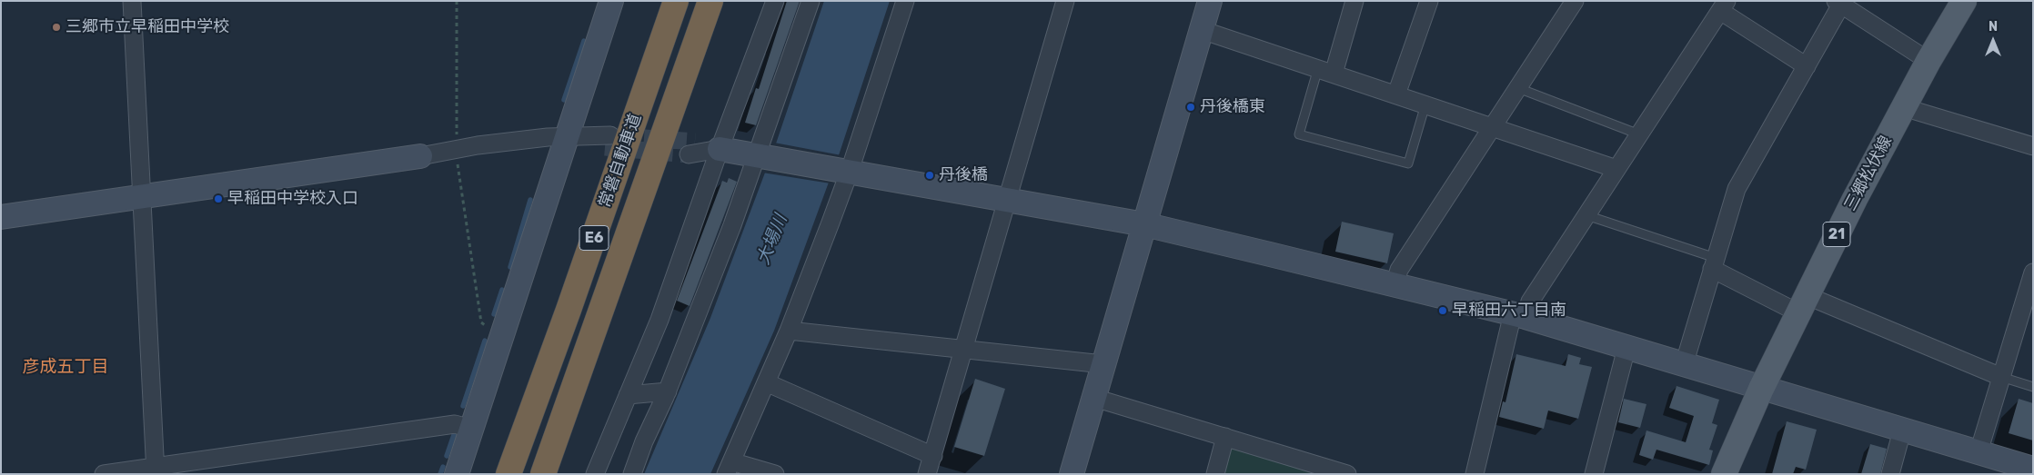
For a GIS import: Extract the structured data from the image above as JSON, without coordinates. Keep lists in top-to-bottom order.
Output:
{
  "streets": {
    "highway": ["常磐自動車道", "E6"],
    "main road": ["三郷松伏線", "21"]
  },
  "districts": ["彦成五丁目"],
  "water": ["大場川"],
  "places": [
    "三郷市立早稲田中学校",
    "丹後橋東",
    "丹後橋",
    "早稲田中学校入口",
    "早稲田六丁目南"
  ],
  "north": "top"
}
